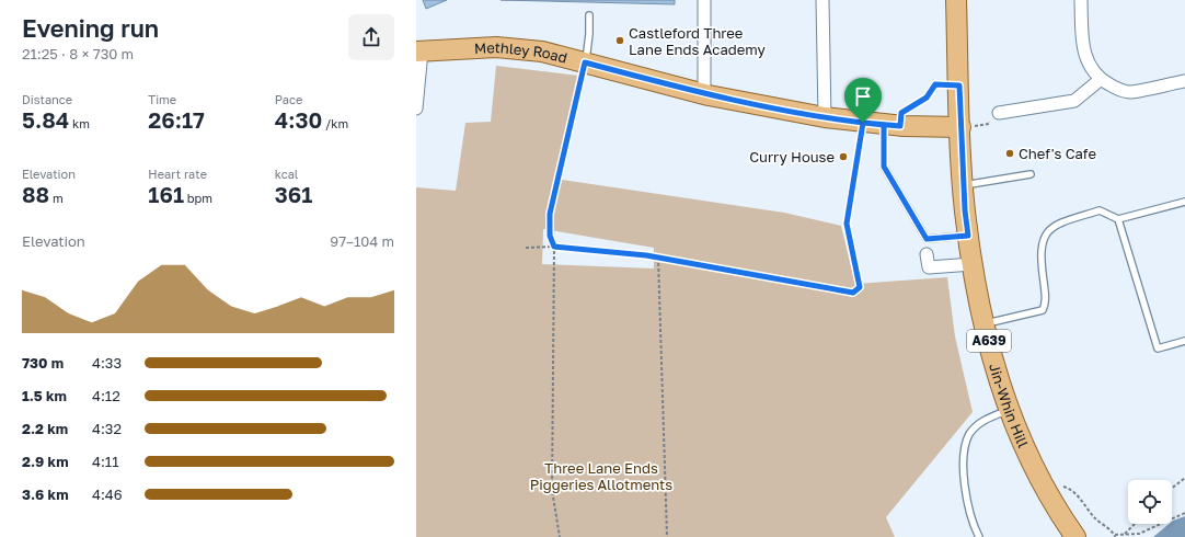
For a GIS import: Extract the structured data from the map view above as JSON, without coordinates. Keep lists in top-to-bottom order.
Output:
{
  "streets": {
    "main road": ["Methley Road", "A639", "Jin-Whin Hill"]
  },
  "crossings": [
    ["Methley Road", "Jin-Whin Hill"]
  ],
  "parks": ["Three Lane Ends Piggeries Allotments"],
  "places": ["Castleford Three Lane Ends Academy", "Chef's Cafe", "Curry House"],
  "page": {
    "heading": ["Evening run", "21:25 · 8 × 730 m"],
    "stats": [
      ["Distance", "5.84 km"],
      ["Time", "26:17"],
      ["Pace", "4:30 /km"],
      ["Elevation", "88 m"],
      ["Heart rate", "161 bpm"],
      ["kcal", "361"]
    ],
    "chart": ["Elevation", "97–104 m"],
    "list": [
      {
        "name": "730 m",
        "note": "4:33"
      },
      {
        "name": "1.5 km",
        "note": "4:12"
      },
      {
        "name": "2.2 km",
        "note": "4:32"
      },
      {
        "name": "2.9 km",
        "note": "4:11"
      },
      {
        "name": "3.6 km",
        "note": "4:46"
      }
    ]
  }
}
